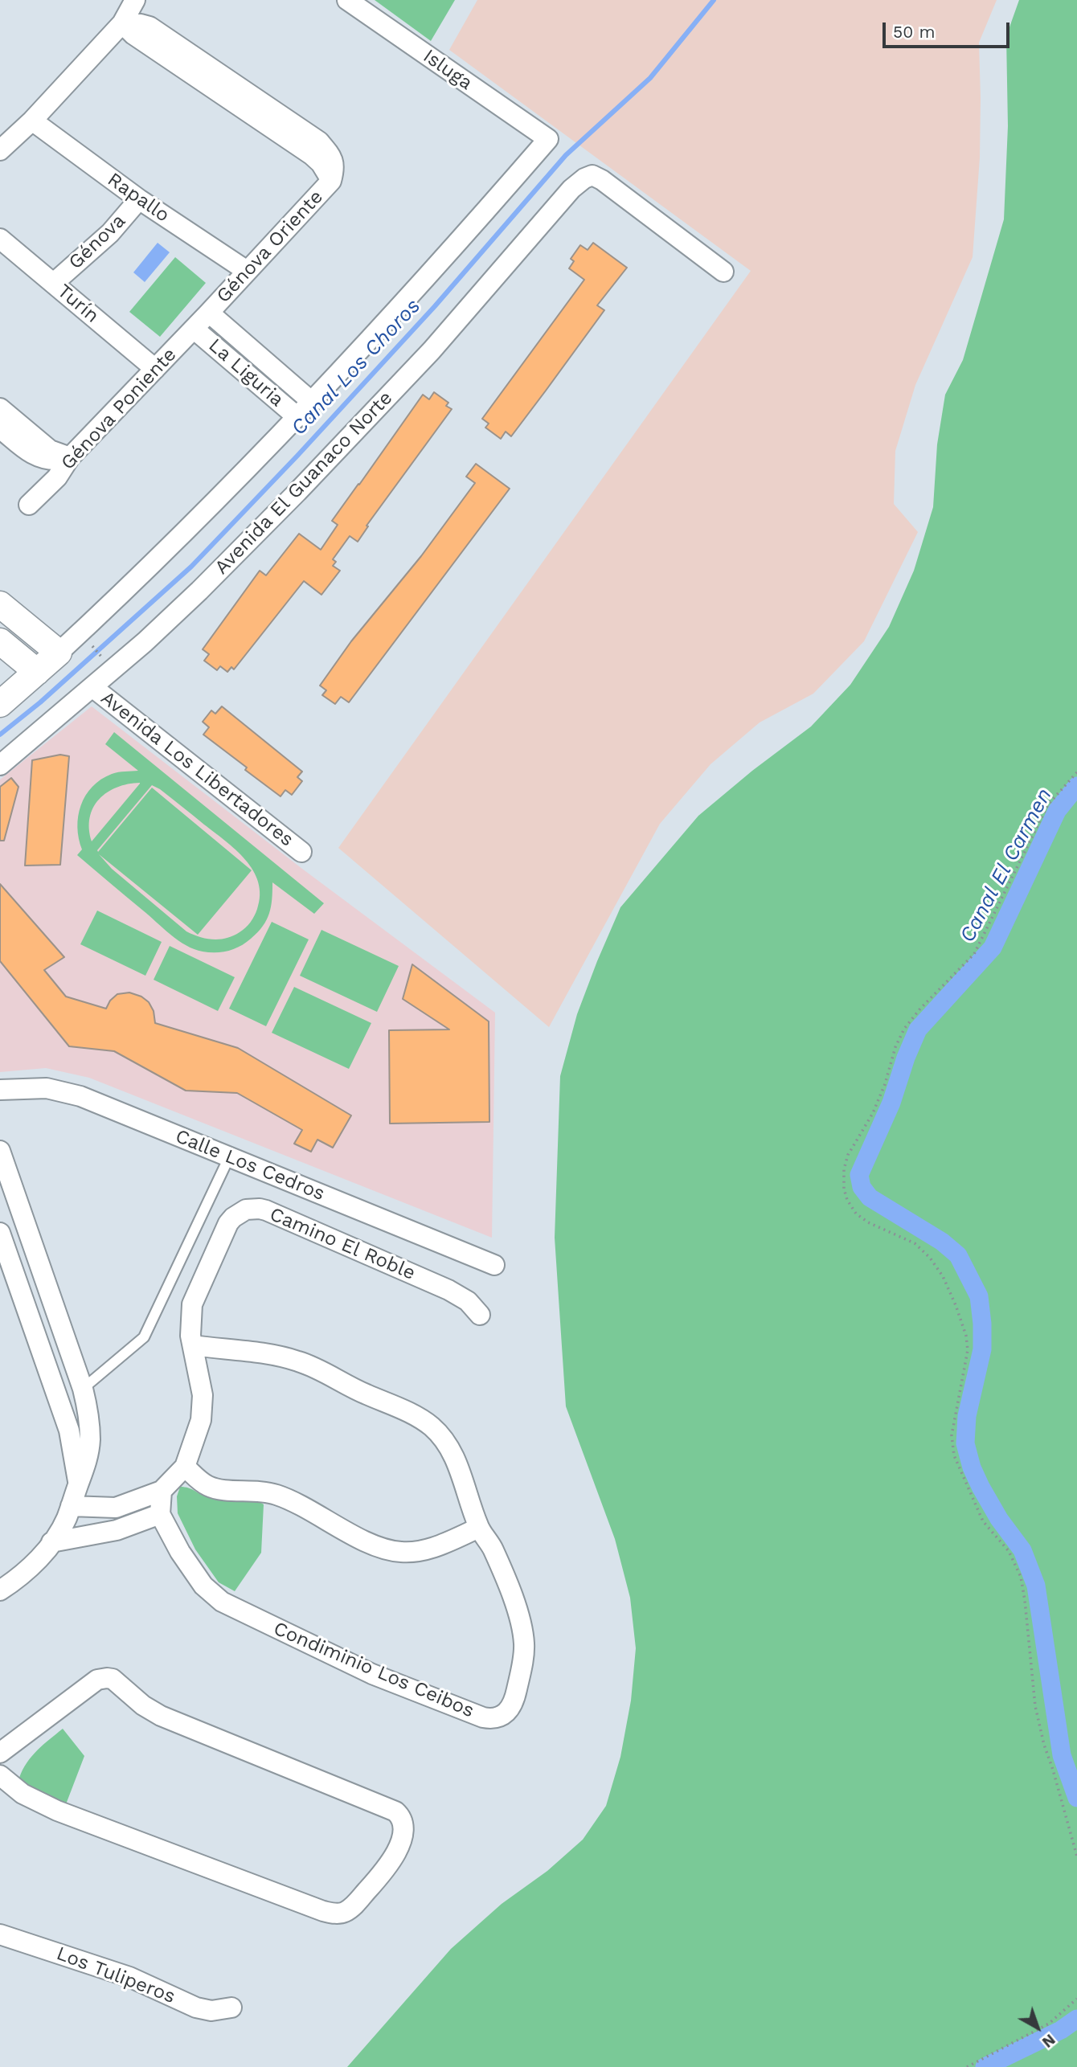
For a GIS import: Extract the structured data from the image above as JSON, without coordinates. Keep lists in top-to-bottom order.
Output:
{
  "streets": {
    "street": [
      "Isluga",
      "Rapallo",
      "Génova",
      "Génova Oriente",
      "Turín",
      "La Liguria",
      "Génova Poniente",
      "Avenida El Guanaco Norte",
      "Avenida Los Libertadores",
      "Calle Los Cedros",
      "Camino El Roble",
      "Condiminio Los Ceibos",
      "Los Tuliperos"
    ]
  },
  "crossings": [
    ["Isluga", "La Liguria"],
    ["Rapallo", "Génova"],
    ["Rapallo", "Génova Oriente"],
    ["Génova", "Turín"],
    ["Génova Oriente", "La Liguria"],
    ["Génova Oriente", "Génova Poniente"],
    ["Turín", "Génova Poniente"],
    ["La Liguria", "Génova Poniente"],
    ["Avenida El Guanaco Norte", "Avenida Los Libertadores"],
    ["Camino El Roble", "Condiminio Los Ceibos"]
  ],
  "water": ["Canal Los Choros", "Canal El Carmen"],
  "scale_bar": "50 m",
  "north": "bottom right"
}
